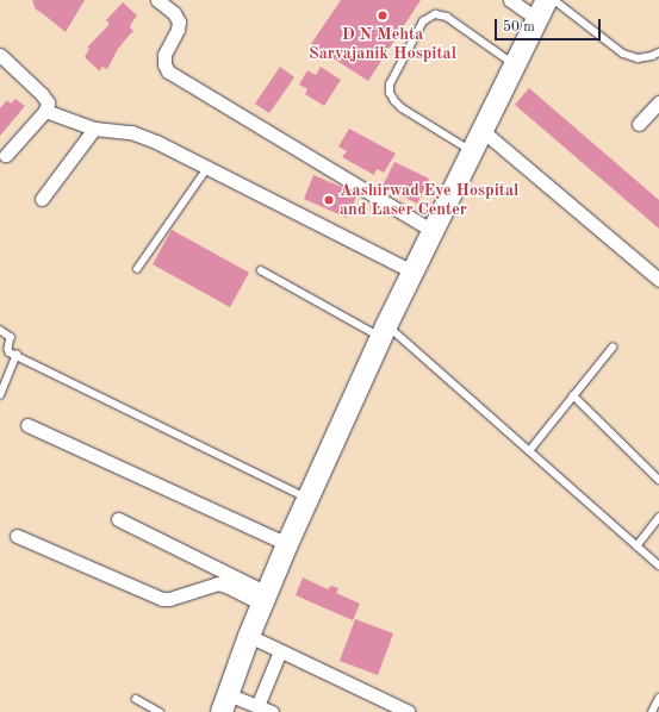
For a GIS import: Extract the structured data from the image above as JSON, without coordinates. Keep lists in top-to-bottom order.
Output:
{
  "places": ["D N Mehta Sarvajanik Hospital", "Aashirwad Eye Hospital and Laser Center"],
  "scale_bar": "50 m"
}
